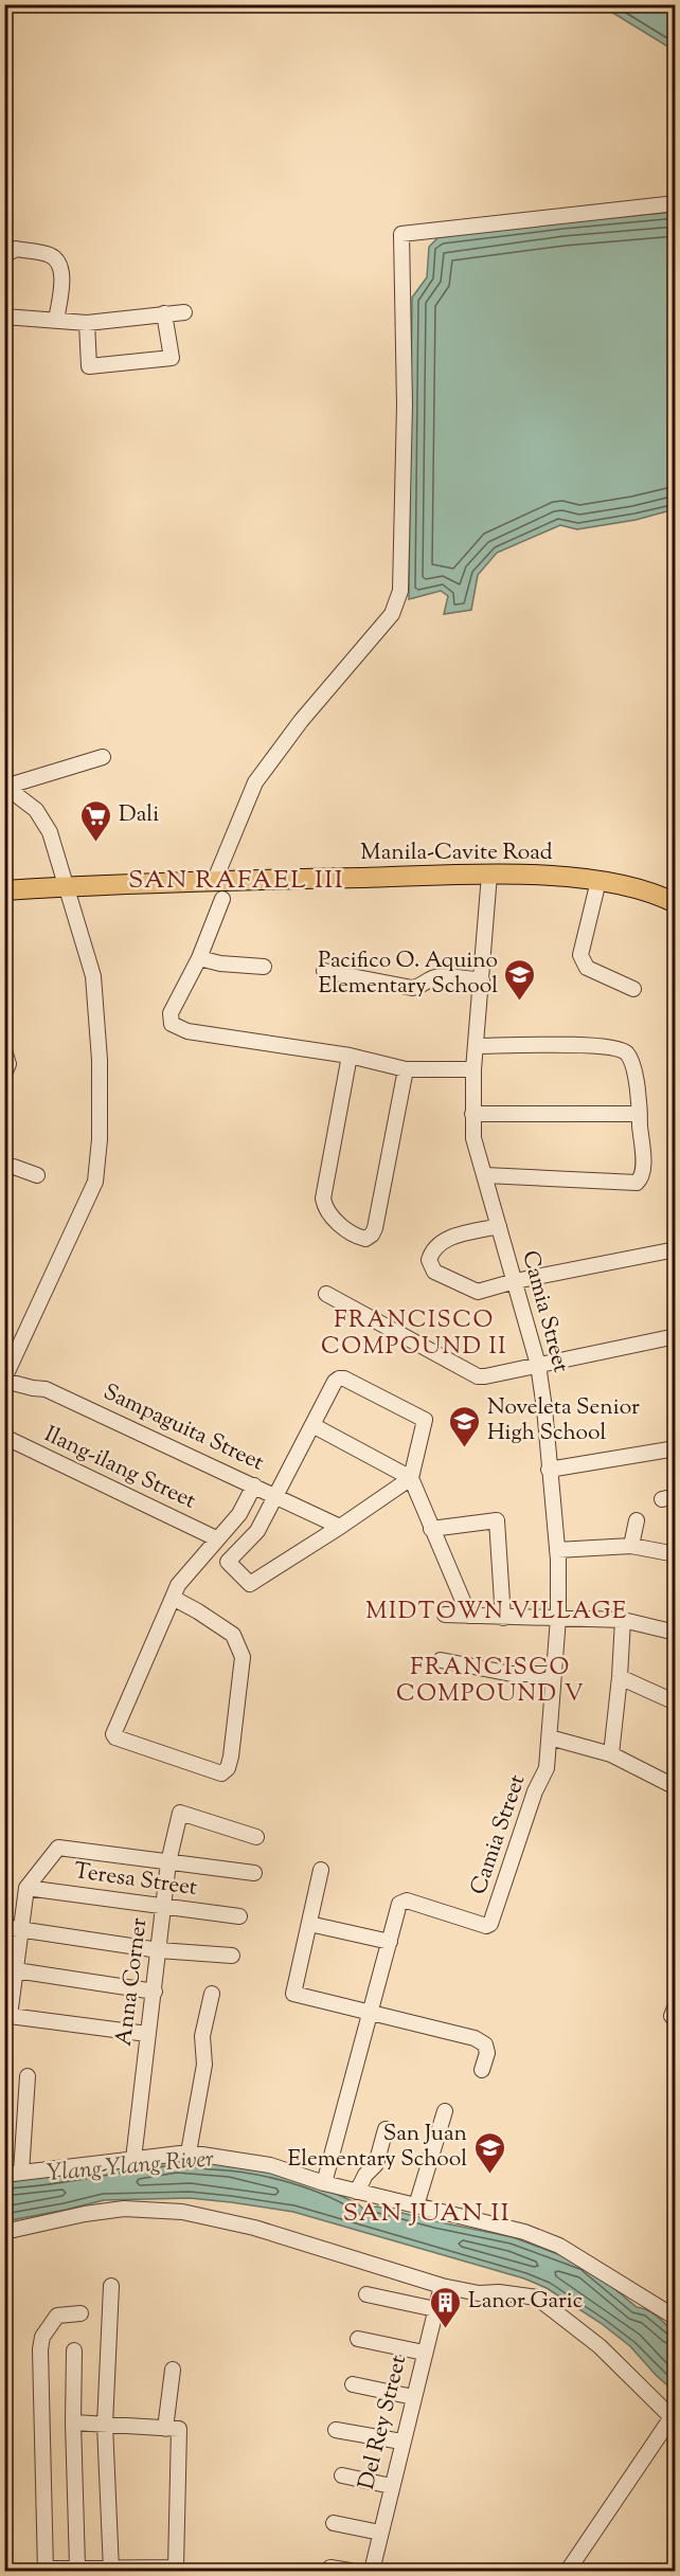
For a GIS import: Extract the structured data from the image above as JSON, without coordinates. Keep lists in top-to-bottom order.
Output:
{
  "streets": {
    "main road": ["Manila-Cavite Road"],
    "street": [
      "Camia Street",
      "Sampaguita Street",
      "Ilang-ilang Street",
      "Teresa Street",
      "Anna Corner",
      "Del Rey Street"
    ]
  },
  "crossings": [
    ["Manila-Cavite Road", "Camia Street"],
    ["Teresa Street", "Anna Corner"]
  ],
  "districts": [
    "SAN RAFAEL III",
    "FRANCISCO COMPOUND II",
    "MIDTOWN VILLAGE",
    "FRANCISCO COMPOUND V",
    "SAN JUAN II"
  ],
  "water": ["Ylang-Ylang River"],
  "places": {
    "supermarket": ["Dali"],
    "school or university": ["Pacifico O. Aquino Elementary School", "Noveleta Senior High School", "San Juan Elementary School"],
    "building": ["Lanor Garic"]
  }
}
